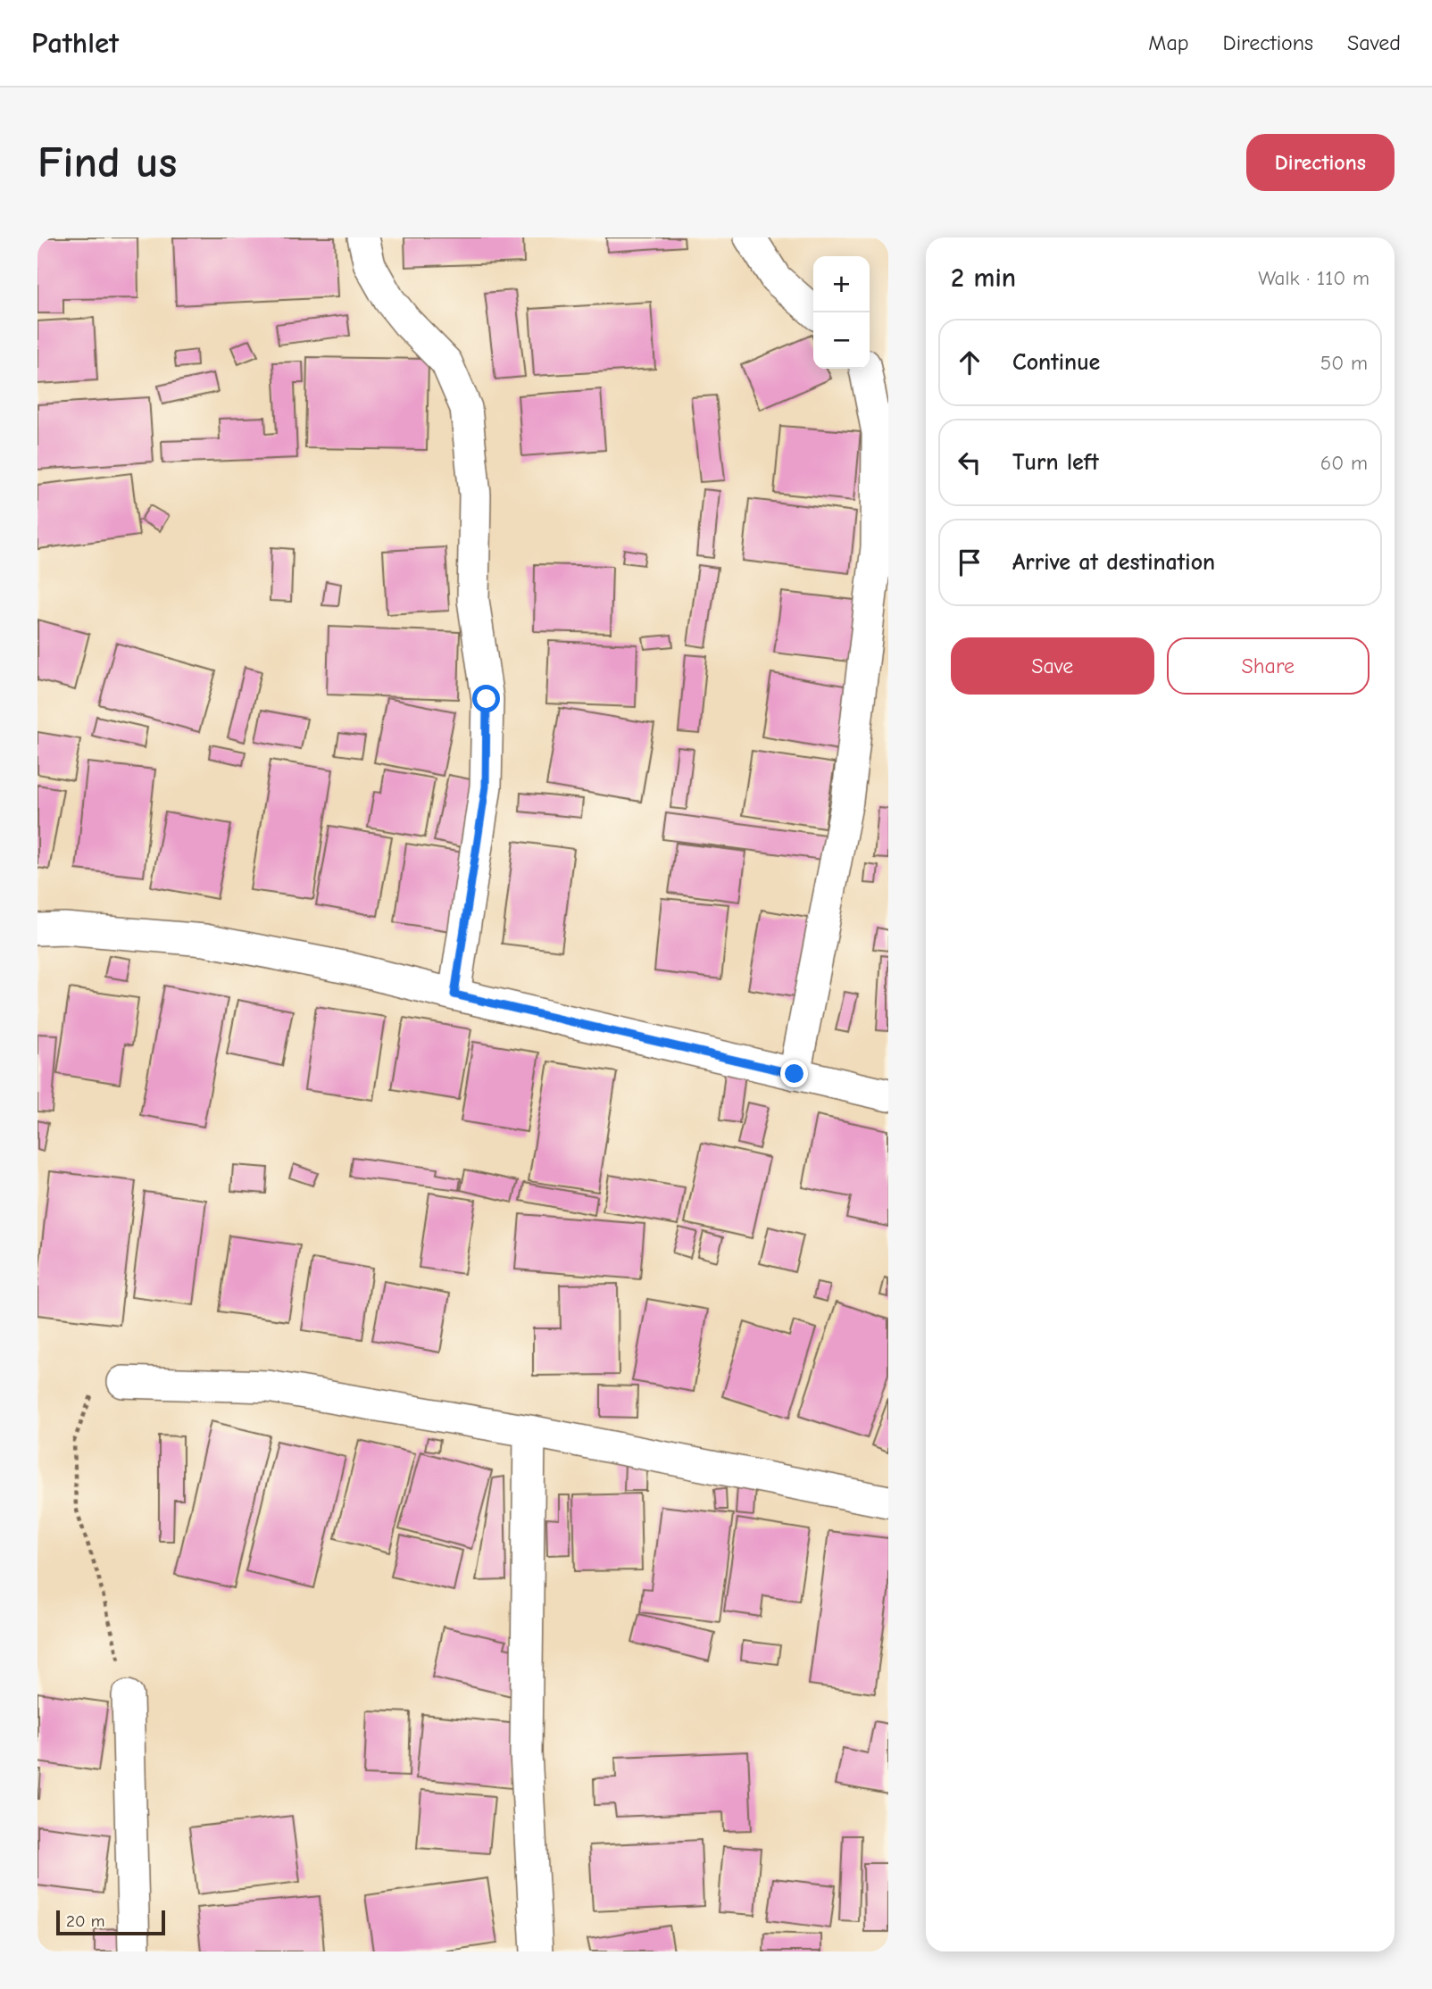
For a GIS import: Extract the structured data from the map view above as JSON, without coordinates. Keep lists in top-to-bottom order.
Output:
{
  "scale_bar": "20 m",
  "page": {
    "header": "Pathlet",
    "nav": ["Map", "Directions", "Saved"],
    "buttons": [
      "Directions",
      ["Save", "Share"]
    ],
    "title": "Find us",
    "heading": ["2 min", "Walk · 110 m"],
    "map_buttons": ["+", "−"],
    "list": [
      ["Continue", "50 m"],
      ["Turn left", "60 m"],
      "Arrive at destination"
    ],
    "scale": "20 m"
  }
}
